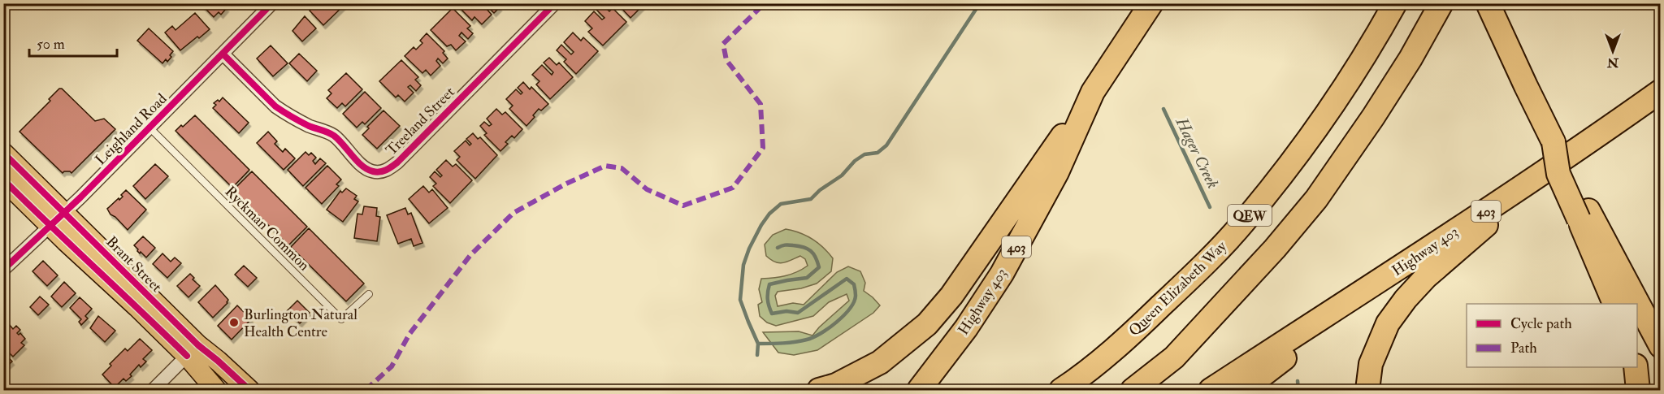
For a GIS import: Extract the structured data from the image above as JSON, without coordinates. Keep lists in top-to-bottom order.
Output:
{
  "streets": {
    "highway": [
      "403",
      "QEW",
      "Highway 403",
      "Queen Elizabeth Way"
    ],
    "main road": ["Brant Street"],
    "street": ["Treeland Street", "Leighland Road"],
    "lane": ["Ryckman Common"]
  },
  "crossings": [
    ["Treeland Street", "Leighland Road"],
    ["Leighland Road", "Ryckman Common"],
    ["Leighland Road", "Brant Street"]
  ],
  "water": ["Hager Creek"],
  "places": ["Burlington Natural Health Centre"],
  "legend": ["Cycle path", "Path"],
  "scale_bar": "50 m",
  "north": "bottom"
}
